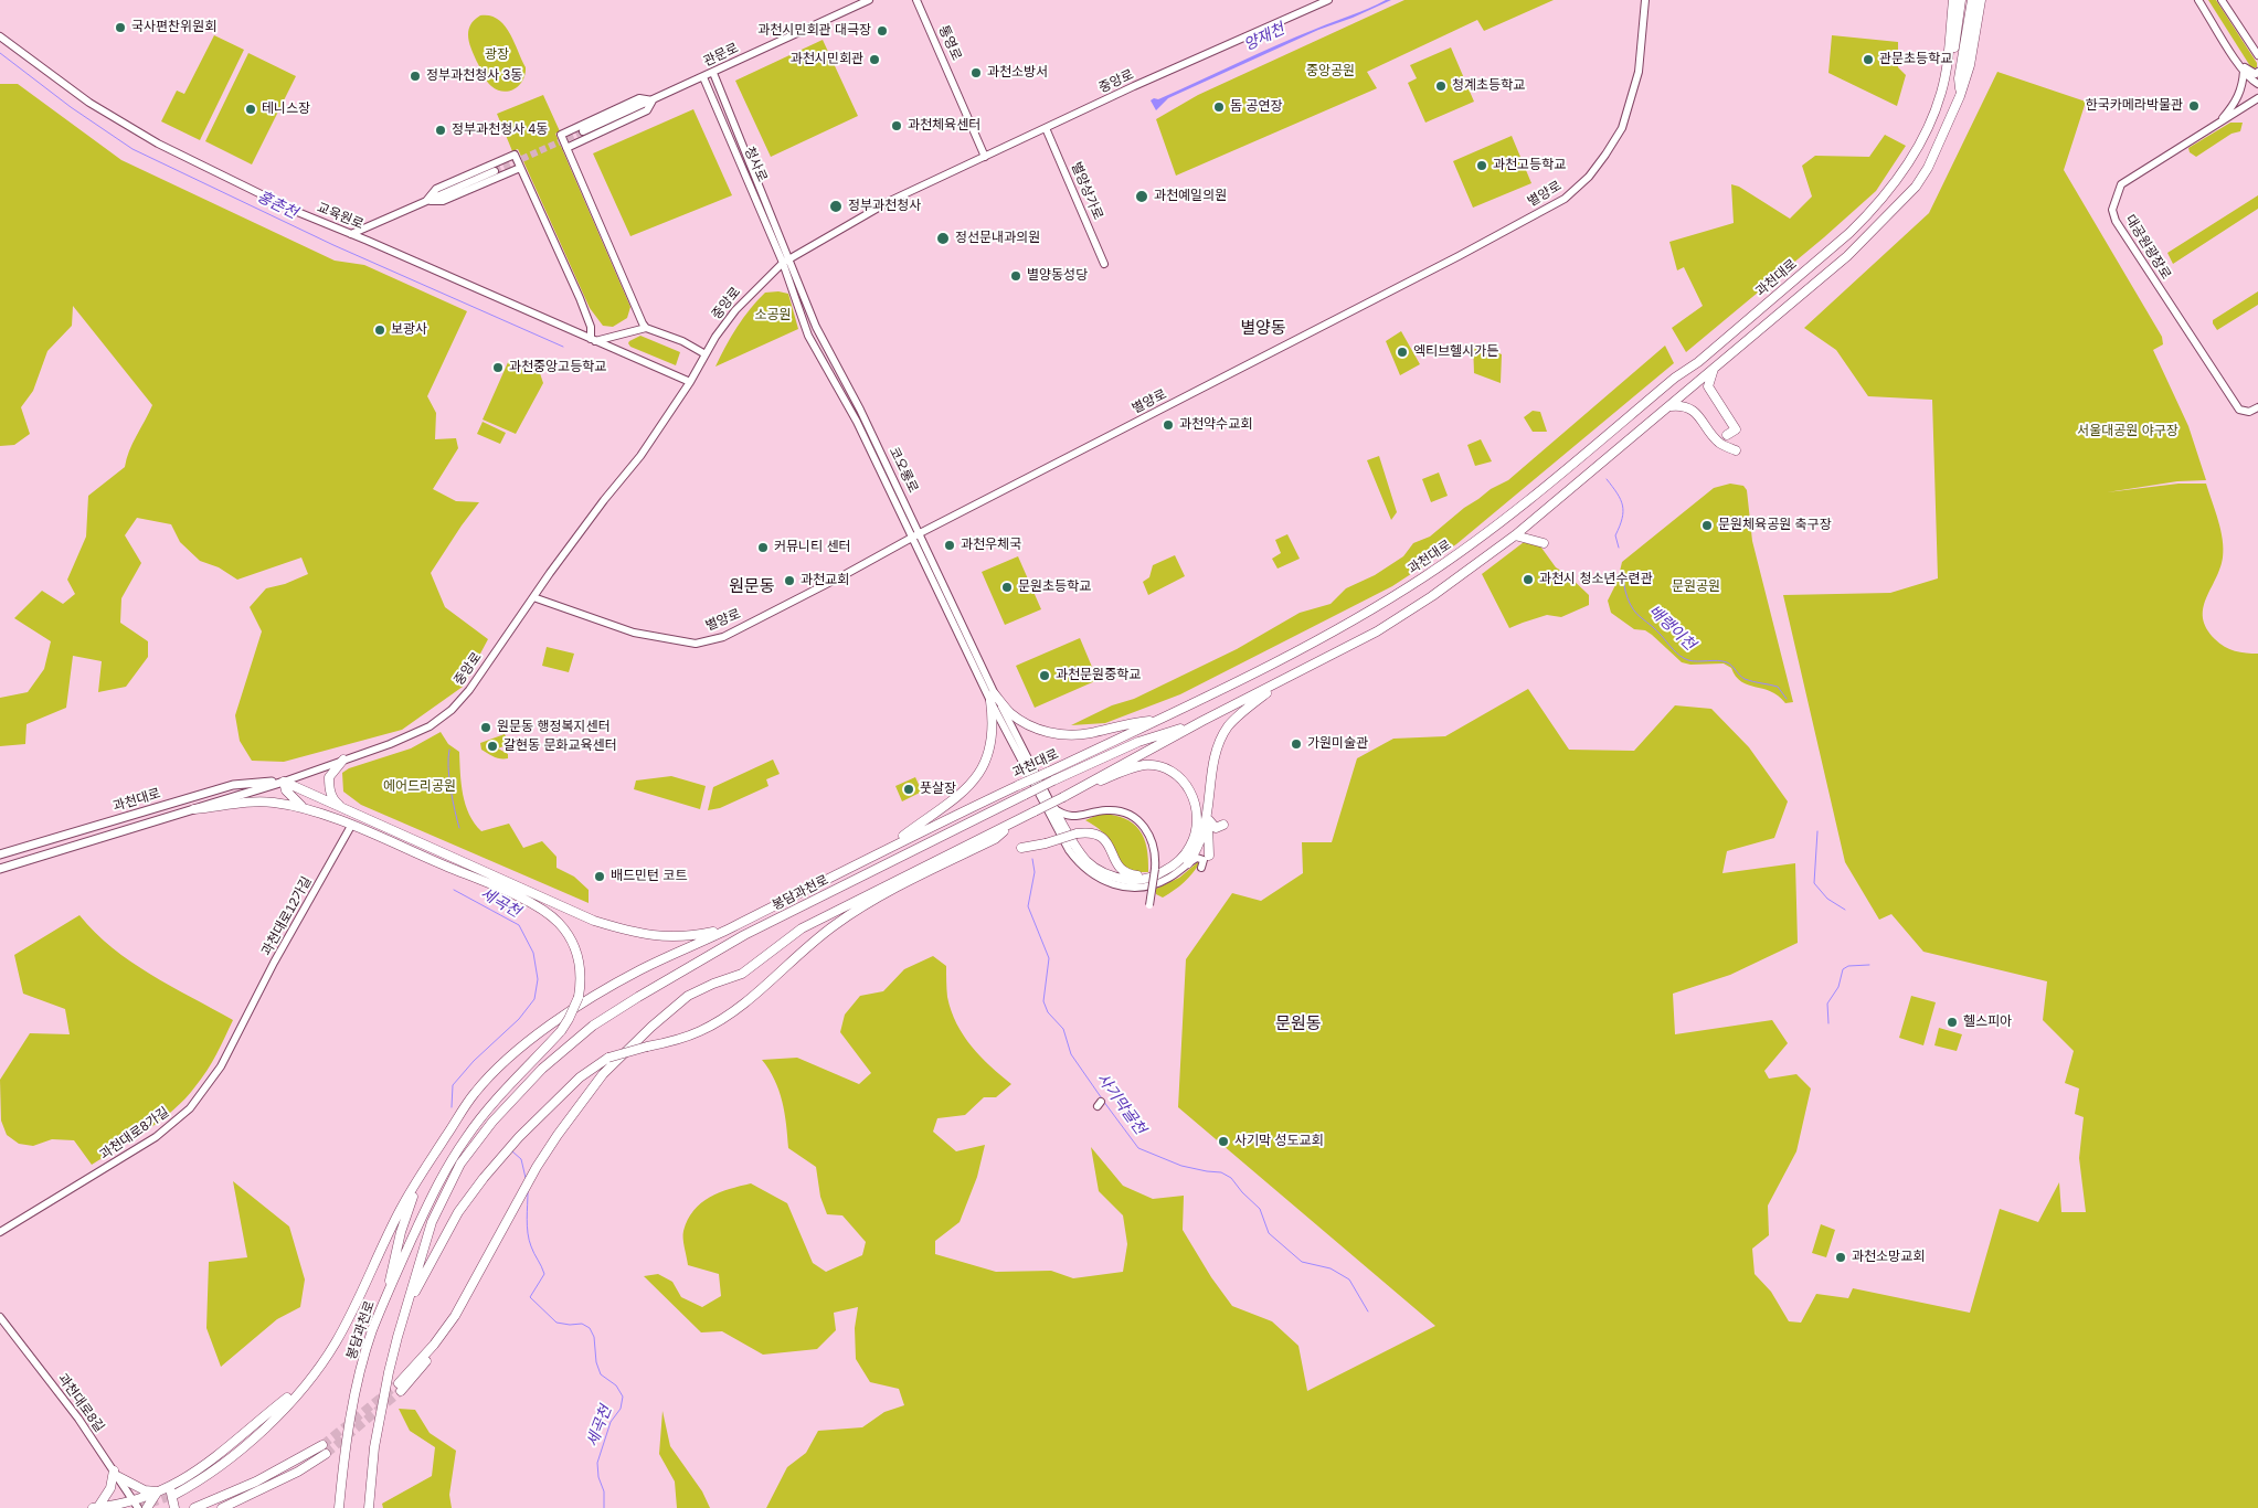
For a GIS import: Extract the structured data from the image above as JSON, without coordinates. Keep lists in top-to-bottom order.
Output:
{
  "streets": {
    "highway": ["과천대로", "봉담과천로"],
    "street": [
      "통영로",
      "관문로",
      "중앙로",
      "청사로",
      "별양상가로",
      "별양로",
      "교육원로",
      "대공원광장로",
      "코오롱로",
      "과천대로12가길",
      "과천대로8가길",
      "과천대로8길"
    ]
  },
  "crossings": [
    ["통영로", "중앙로"],
    ["관문로", "청사로"],
    ["중앙로", "청사로"],
    ["중앙로", "별양상가로"],
    ["중앙로", "별양로"],
    ["중앙로", "교육원로"],
    ["중앙로", "과천대로"],
    ["중앙로", "코오롱로"],
    ["청사로", "코오롱로"],
    ["별양로", "코오롱로"],
    ["과천대로", "봉담과천로"],
    ["봉담과천로", "과천대로12가길"],
    ["과천대로12가길", "과천대로8가길"]
  ],
  "districts": ["별양동", "원문동", "문원동"],
  "water": [
    "양재천",
    "홍촌천",
    "배랭이천",
    "세곡천",
    "사기막골천"
  ],
  "parks": [
    "광장",
    "중앙공원",
    "소공원",
    "서울대공원 야구장",
    "문원공원",
    "에어드리공원"
  ],
  "places": [
    "국사편찬위원회",
    "과천시민회관 대극장",
    "과천시민회관",
    "관문초등학교",
    "과천소방서",
    "정부과천청사 3동",
    "청계초등학교",
    "한국카메라박물관",
    "돔 공연장",
    "테니스장",
    "과천체육센터",
    "정부과천청사 4동",
    "과천고등학교",
    "과천예일의원",
    "정부과천청사",
    "정선문내과의원",
    "별양동성당",
    "보광사",
    "엑티브헬시가든",
    "과천중앙고등학교",
    "과천약수교회",
    "문원체육공원 축구장",
    "과천우체국",
    "커뮤니티 센터",
    "과천시 청소년수련관",
    "과천교회",
    "문원초등학교",
    "과천문원중학교",
    "원문동 행정복지센터",
    "가원미술관",
    "갈현동 문화교육센터",
    "풋살장",
    "배드민턴 코트",
    "헬스피아",
    "사기막 성도교회",
    "과천소망교회"
  ]
}
